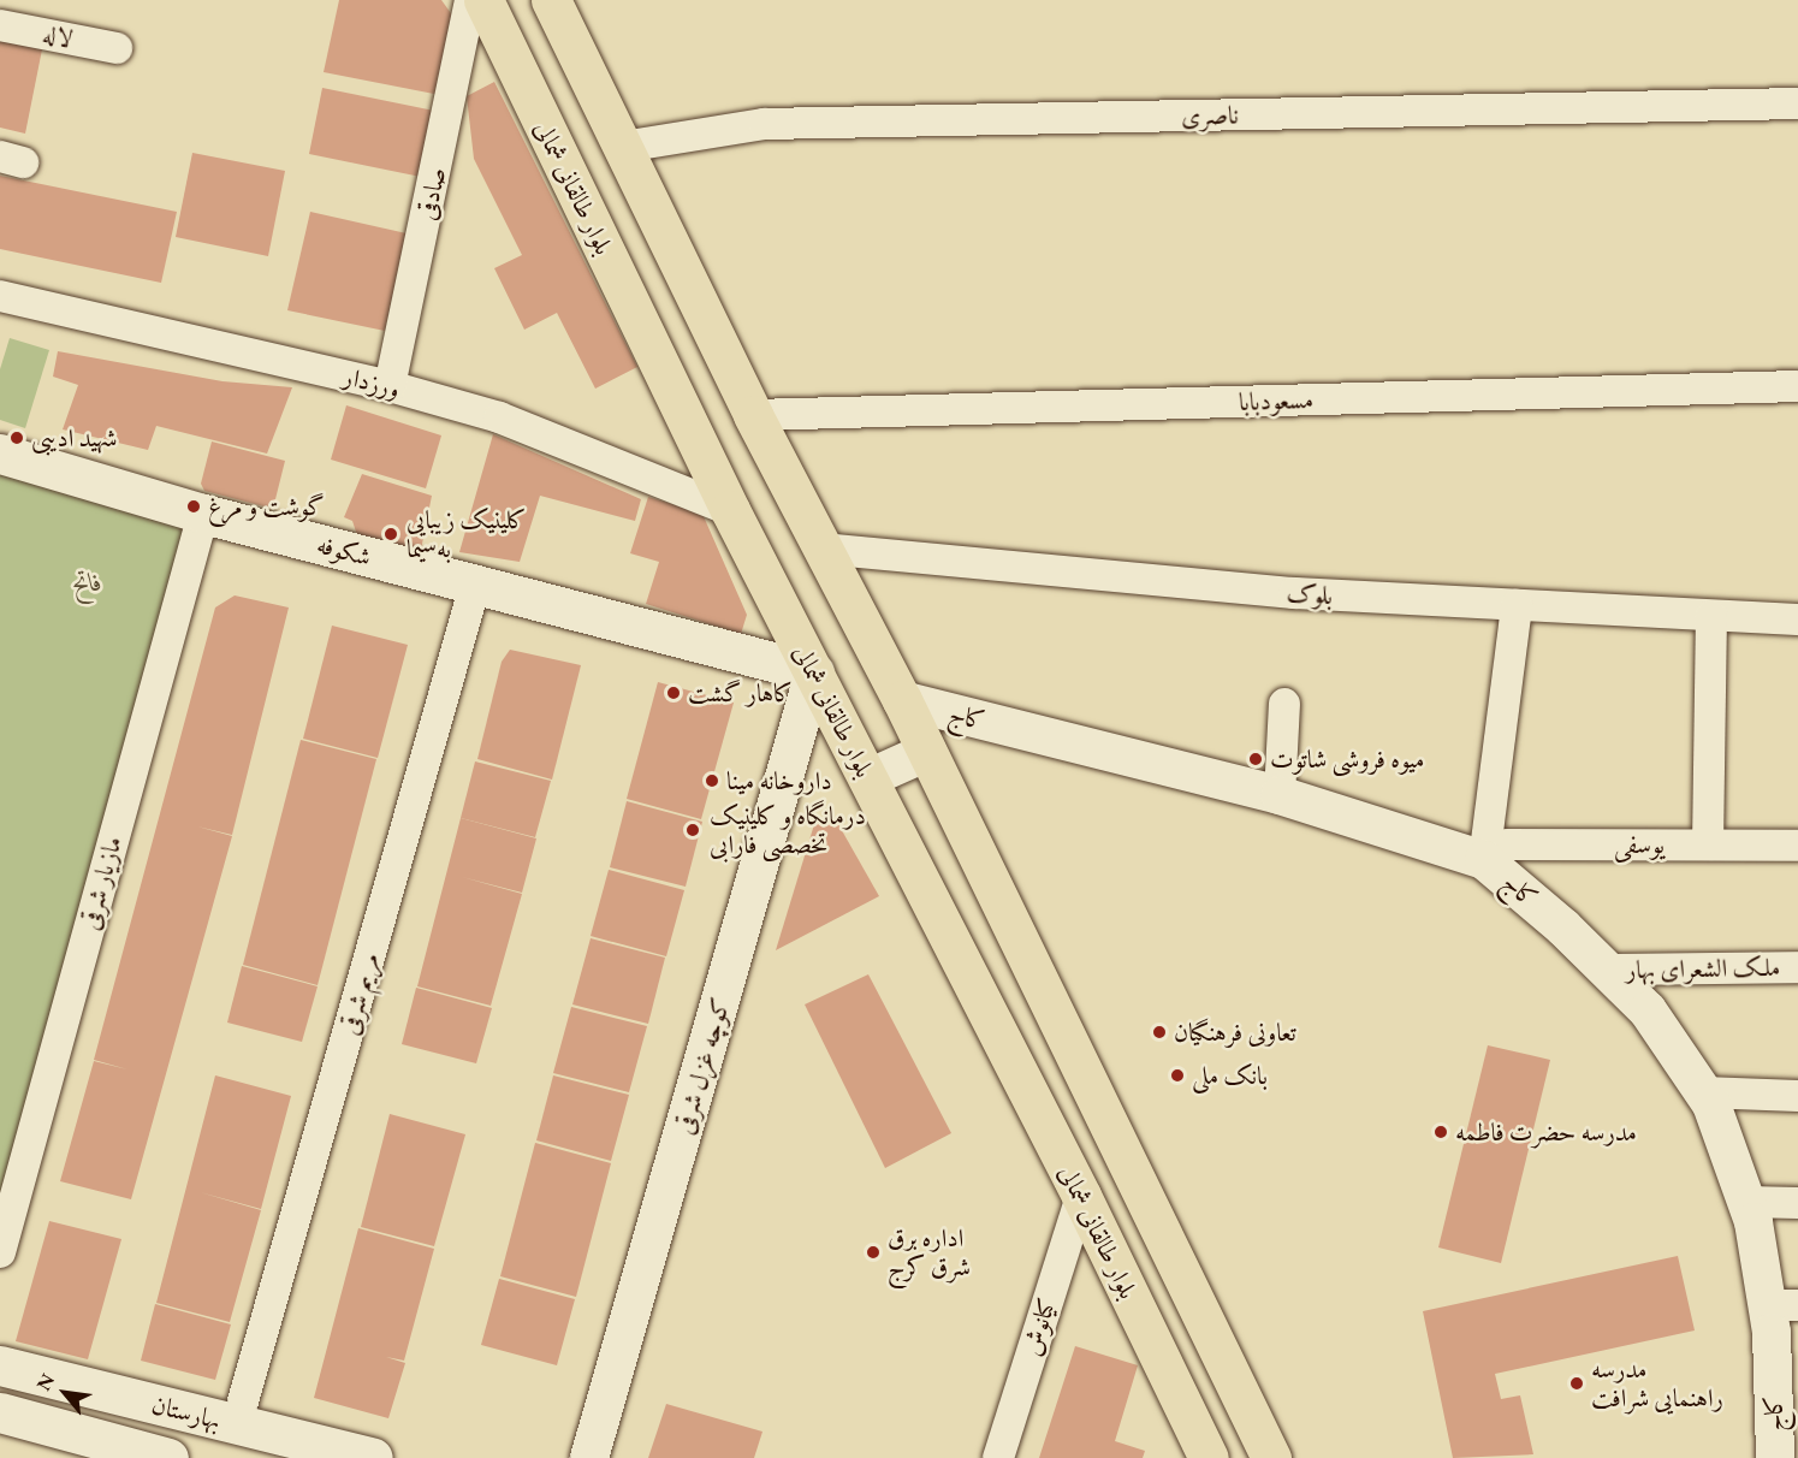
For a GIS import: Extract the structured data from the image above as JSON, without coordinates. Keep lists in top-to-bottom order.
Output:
{
  "streets": {
    "main road": ["بلوار طالقانی شمالی", "شکوفه", "بهارستان"],
    "street": [
      "لاله",
      "ناصری",
      "صادقی",
      "ورزدار",
      "مسعودبابا",
      "بلوک",
      "کاج",
      "یوسفی",
      "مازیار شرقی",
      "ملک الشعرای بهار",
      "مریم شرقی",
      "کوچه غزل شرقی",
      "کیانوش"
    ]
  },
  "crossings": [
    ["بلوار طالقانی شمالی", "ورزدار"],
    ["بلوار طالقانی شمالی", "شکوفه"],
    ["بلوار طالقانی شمالی", "کوچه غزل شرقی"],
    ["بلوار طالقانی شمالی", "کیانوش"],
    ["صادقی", "ورزدار"],
    ["شکوفه", "مازیار شرقی"],
    ["شکوفه", "مریم شرقی"],
    ["شکوفه", "کوچه غزل شرقی"],
    ["کاج", "یوسفی"],
    ["کاج", "ملک الشعرای بهار"]
  ],
  "parks": ["فاتح"],
  "places": [
    "شهید ادیبی",
    "گوشت و مرغ",
    "کلینیک زیبایی به‌سیما",
    "کاهار گشت",
    "میوه فروشی شاتوت",
    "داروخانه مینا",
    "درمانگاه و کلینیک تخصصی فارابی",
    "تعاونی فرهنگیان",
    "بانک ملی",
    "مدرسه حضرت فاطمه",
    "اداره برق شرق کرج",
    "مدرسه راهنمایی شرافت"
  ],
  "north": "top left"
}
